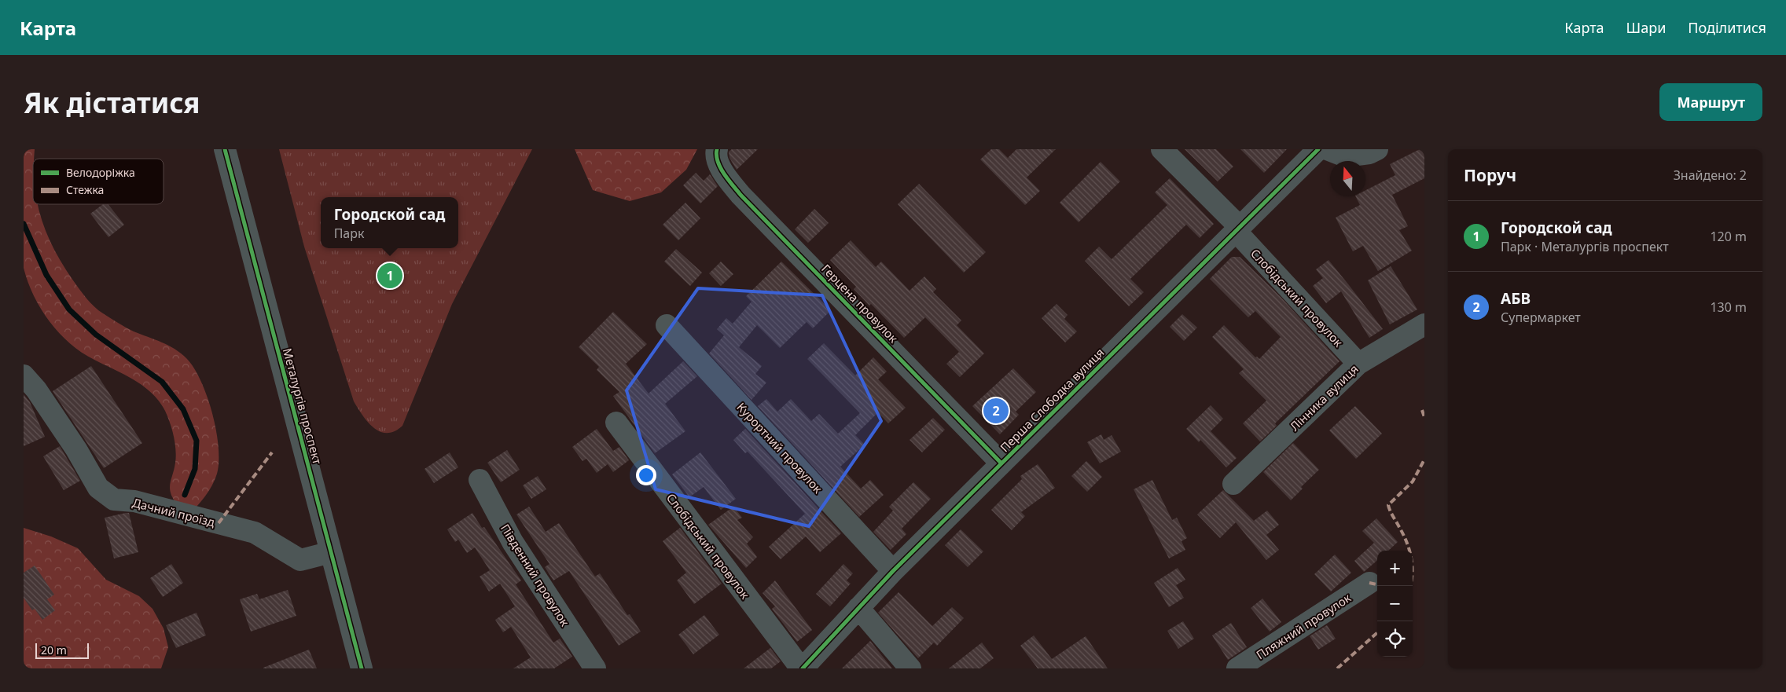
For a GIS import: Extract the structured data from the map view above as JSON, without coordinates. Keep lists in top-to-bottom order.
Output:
{
  "streets": {
    "street": [
      "Слобідський провулок",
      "Герцена провулок",
      "Лінника вулиця",
      "Перша Слободка вулиця",
      "Металургів проспект",
      "Курортний провулок",
      "Дачний проїзд",
      "Південний провулок",
      "Пляжний провулок"
    ]
  },
  "crossings": [
    ["Слобідський провулок", "Лінника вулиця"],
    ["Слобідський провулок", "Перша Слободка вулиця"],
    ["Герцена провулок", "Перша Слободка вулиця"],
    ["Перша Слободка вулиця", "Курортний провулок"],
    ["Металургів проспект", "Дачний проїзд"]
  ],
  "legend": ["Велодоріжка", "Стежка"],
  "scale_bar": "20 m",
  "north": "top",
  "page": {
    "header": "Карта",
    "nav": ["Карта", "Шари", "Поділитися"],
    "buttons": "Маршрут",
    "title": "Як дістатися",
    "heading": ["Поруч", "Знайдено: 2"],
    "popup": ["Городской сад", "Парк"],
    "list": [
      {
        "mark": "1",
        "name": "Городской сад",
        "note": "Парк · Металургів проспект",
        "value": "120 m"
      },
      {
        "mark": "2",
        "name": "АБВ",
        "note": "Супермаркет",
        "value": "130 m"
      }
    ],
    "pins": ["1", "2"],
    "map_buttons": ["+", "−"],
    "scale": "20 m"
  }
}
